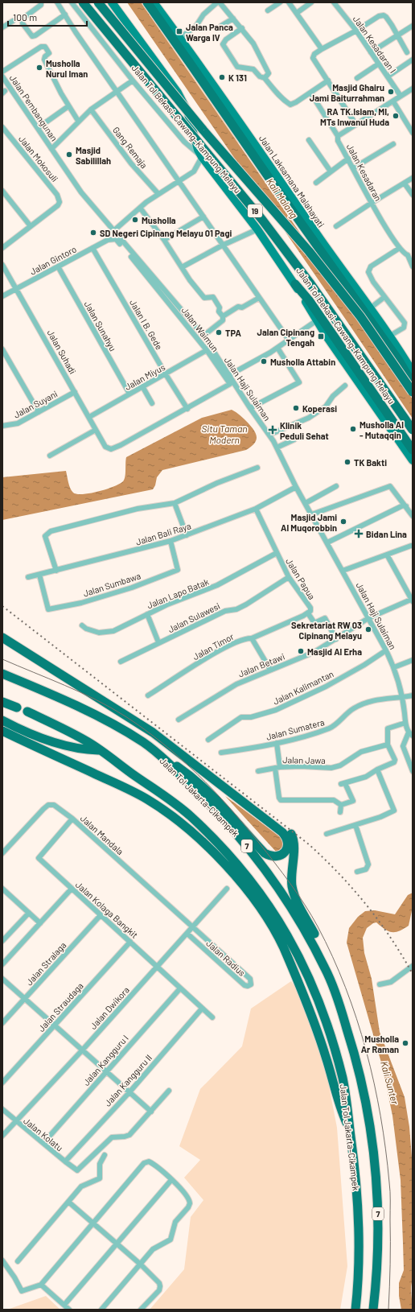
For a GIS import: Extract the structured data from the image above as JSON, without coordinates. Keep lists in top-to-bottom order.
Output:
{
  "streets": {
    "highway": [
      "Jalan Tol Bekasi–Cawang–Kampung Melayu",
      "19",
      "Jalan Tol Jakarta–Cikampek",
      "7"
    ],
    "main road": ["Jalan Laksamana Malahayati"],
    "street": [
      "Jalan Kesadaran I",
      "Jalan Pembangunan",
      "Gang Remaja",
      "Jalan Mokosuli",
      "Jalan Kesadaran",
      "Jalan Gintoro",
      "Jalan I B. Gede",
      "Jalan Sunahyu",
      "Jalan Waimun",
      "Jalan Suhadi",
      "Jalan Miyus",
      "Jalan Haji Sulaiman",
      "Jalan Suyani",
      "Jalan Bali Raya",
      "Jalan Papua",
      "Jalan Sumbawa",
      "Jalan Lapo Batak",
      "Jalan Sulawesi",
      "Jalan Timor",
      "Jalan Betawi",
      "Jalan Kalimantan",
      "Jalan Sumatera",
      "Jalan Jawa",
      "Jalan Mandala",
      "Jalan Kolaga Bangkit",
      "Jalan Radius",
      "Jalan Stralaga",
      "Jalan Straudaga",
      "Jalan Dwikora",
      "Jalan Kangguru I",
      "Jalan Kangguru II",
      "Jalan Kolatu"
    ]
  },
  "crossings": [
    ["Jalan Kesadaran I", "Jalan Kesadaran"],
    ["Jalan Pembangunan", "Jalan Haji Sulaiman"],
    ["Jalan Gintoro", "Jalan I B. Gede"],
    ["Jalan Gintoro", "Jalan Sunahyu"],
    ["Jalan Gintoro", "Jalan Waimun"],
    ["Jalan Gintoro", "Jalan Suhadi"],
    ["Jalan I B. Gede", "Jalan Waimun"],
    ["Jalan I B. Gede", "Jalan Miyus"],
    ["Jalan Sunahyu", "Jalan Miyus"],
    ["Jalan Waimun", "Jalan Suhadi"],
    ["Jalan Waimun", "Jalan Miyus"],
    ["Jalan Suhadi", "Jalan Miyus"],
    ["Jalan Suhadi", "Jalan Suyani"],
    ["Jalan Haji Sulaiman", "Jalan Bali Raya"],
    ["Jalan Haji Sulaiman", "Jalan Betawi"],
    ["Jalan Haji Sulaiman", "Jalan Kalimantan"],
    ["Jalan Haji Sulaiman", "Jalan Sumatera"],
    ["Jalan Bali Raya", "Jalan Papua"],
    ["Jalan Bali Raya", "Jalan Sumbawa"],
    ["Jalan Papua", "Jalan Lapo Batak"],
    ["Jalan Papua", "Jalan Sulawesi"],
    ["Jalan Papua", "Jalan Timor"],
    ["Jalan Papua", "Jalan Betawi"],
    ["Jalan Mandala", "Jalan Kolaga Bangkit"],
    ["Jalan Mandala", "Jalan Radius"],
    ["Jalan Mandala", "Jalan Dwikora"],
    ["Jalan Kolaga Bangkit", "Jalan Stralaga"],
    ["Jalan Kolaga Bangkit", "Jalan Straudaga"],
    ["Jalan Kolaga Bangkit", "Jalan Dwikora"],
    ["Jalan Kolaga Bangkit", "Jalan Kangguru I"],
    ["Jalan Kolaga Bangkit", "Jalan Kangguru II"],
    ["Jalan Radius", "Jalan Dwikora"],
    ["Jalan Dwikora", "Jalan Kolatu"],
    ["Jalan Kangguru I", "Jalan Kolatu"],
    ["Jalan Kangguru II", "Jalan Kolatu"]
  ],
  "water": ["Kali Malang", "Situ Taman Modern", "Kali Sunter"],
  "places": {
    "transit": ["Jalan Panca Warga IV", "Jalan Cipinang Tengah"],
    "other": [
      "Musholla Nurul Iman",
      "K 131",
      "Masjid Ghairu Jami Baiturrahman",
      "RA TK.Islam, MI, MTs Inwanul Huda",
      "Masjid Sabilillah",
      "Musholla",
      "SD Negeri Cipinang Melayu 01 Pagi",
      "TPA",
      "Musholla Attabin",
      "Koperasi",
      "Musholla Al - Mutaqqin",
      "TK Bakti",
      "Masjid Jami Al Muqorobbin",
      "Sekretariat RW 03 Cipinang Melayu",
      "Masjid Al Erha",
      "Musholla Ar Raman"
    ],
    "health": ["Klinik Peduli Sehat", "Bidan Lina"]
  },
  "scale_bar": "100 m"
}
